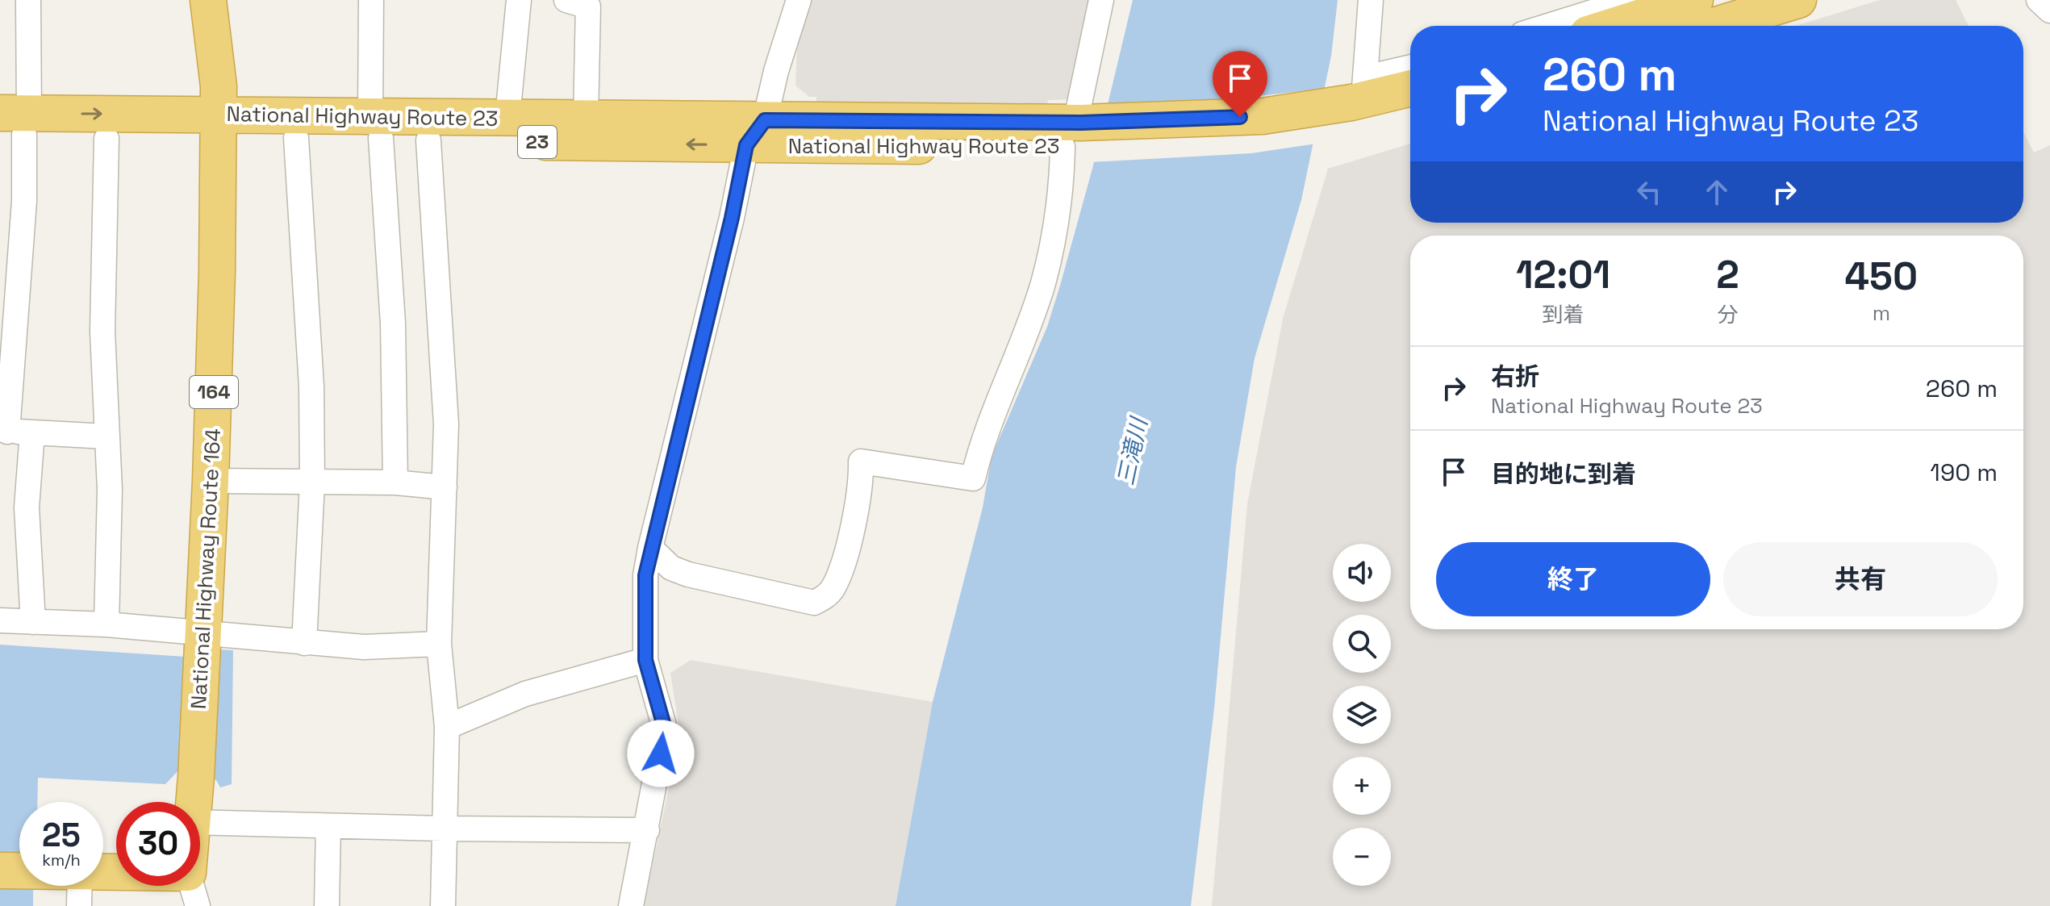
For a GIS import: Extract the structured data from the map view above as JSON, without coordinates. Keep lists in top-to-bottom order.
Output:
{
  "streets": {
    "highway": [
      "National Highway Route 23",
      "23",
      "164",
      "National Highway Route 164"
    ]
  },
  "crossings": [
    ["National Highway Route 23", "National Highway Route 164"]
  ],
  "water": ["三滝川"],
  "page": {
    "turn": ["260 m", "National Highway Route 23"],
    "eta": [
      "12:01",
      "到着",
      "2",
      "分",
      "450",
      "m"
    ],
    "list": [
      {
        "name": "右折",
        "note": "National Highway Route 23",
        "value": "260 m"
      },
      {
        "name": "目的地に到着",
        "value": "190 m"
      }
    ],
    "buttons": ["終了", "共有"],
    "map_buttons": ["+", "−"],
    "speed": "25 km/h",
    "limit": "30"
  }
}
